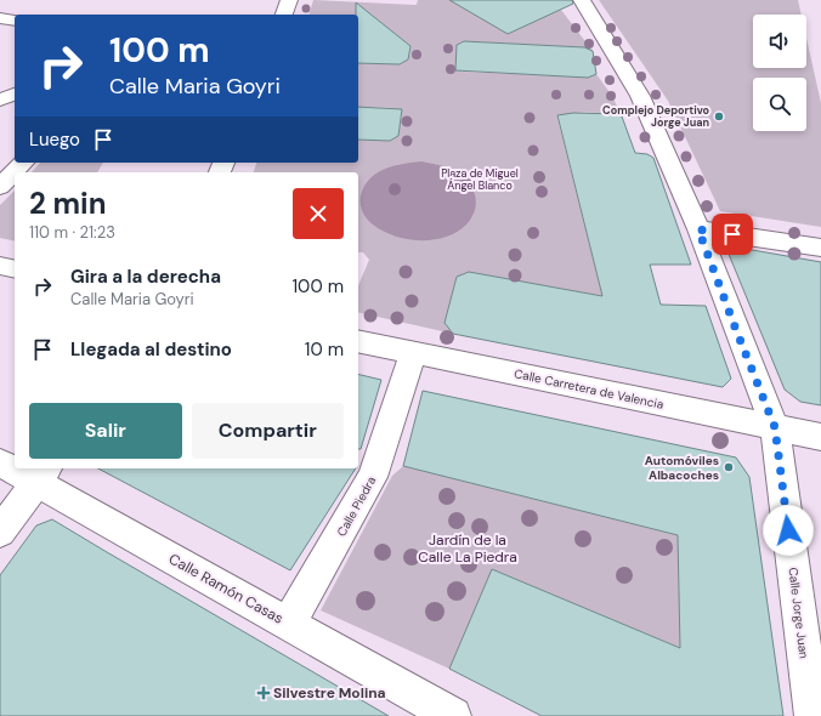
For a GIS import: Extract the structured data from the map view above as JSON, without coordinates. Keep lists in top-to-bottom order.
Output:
{
  "streets": {
    "street": [
      "Calle Carretera de Valencia",
      "Calle Piedra",
      "Calle Ramón Casas",
      "Calle Jorge Juan"
    ]
  },
  "crossings": [
    ["Calle Carretera de Valencia", "Calle Piedra"],
    ["Calle Carretera de Valencia", "Calle Jorge Juan"],
    ["Calle Piedra", "Calle Ramón Casas"]
  ],
  "parks": ["Plaza de Miguel Ángel Blanco", "Jardín de la Calle La Piedra"],
  "places": {
    "other": ["Complejo Deportivo Jorge Juan", "Automóviles Albacoches"],
    "health": ["Silvestre Molina"]
  },
  "page": {
    "turn": ["100 m", "Calle Maria Goyri"],
    "then": "Luego",
    "heading": ["2 min", "110 m · 21:23"],
    "list": [
      {
        "name": "Gira a la derecha",
        "note": "Calle Maria Goyri",
        "value": "100 m"
      },
      {
        "name": "Llegada al destino",
        "value": "10 m"
      }
    ],
    "buttons": ["Salir", "Compartir"]
  }
}
